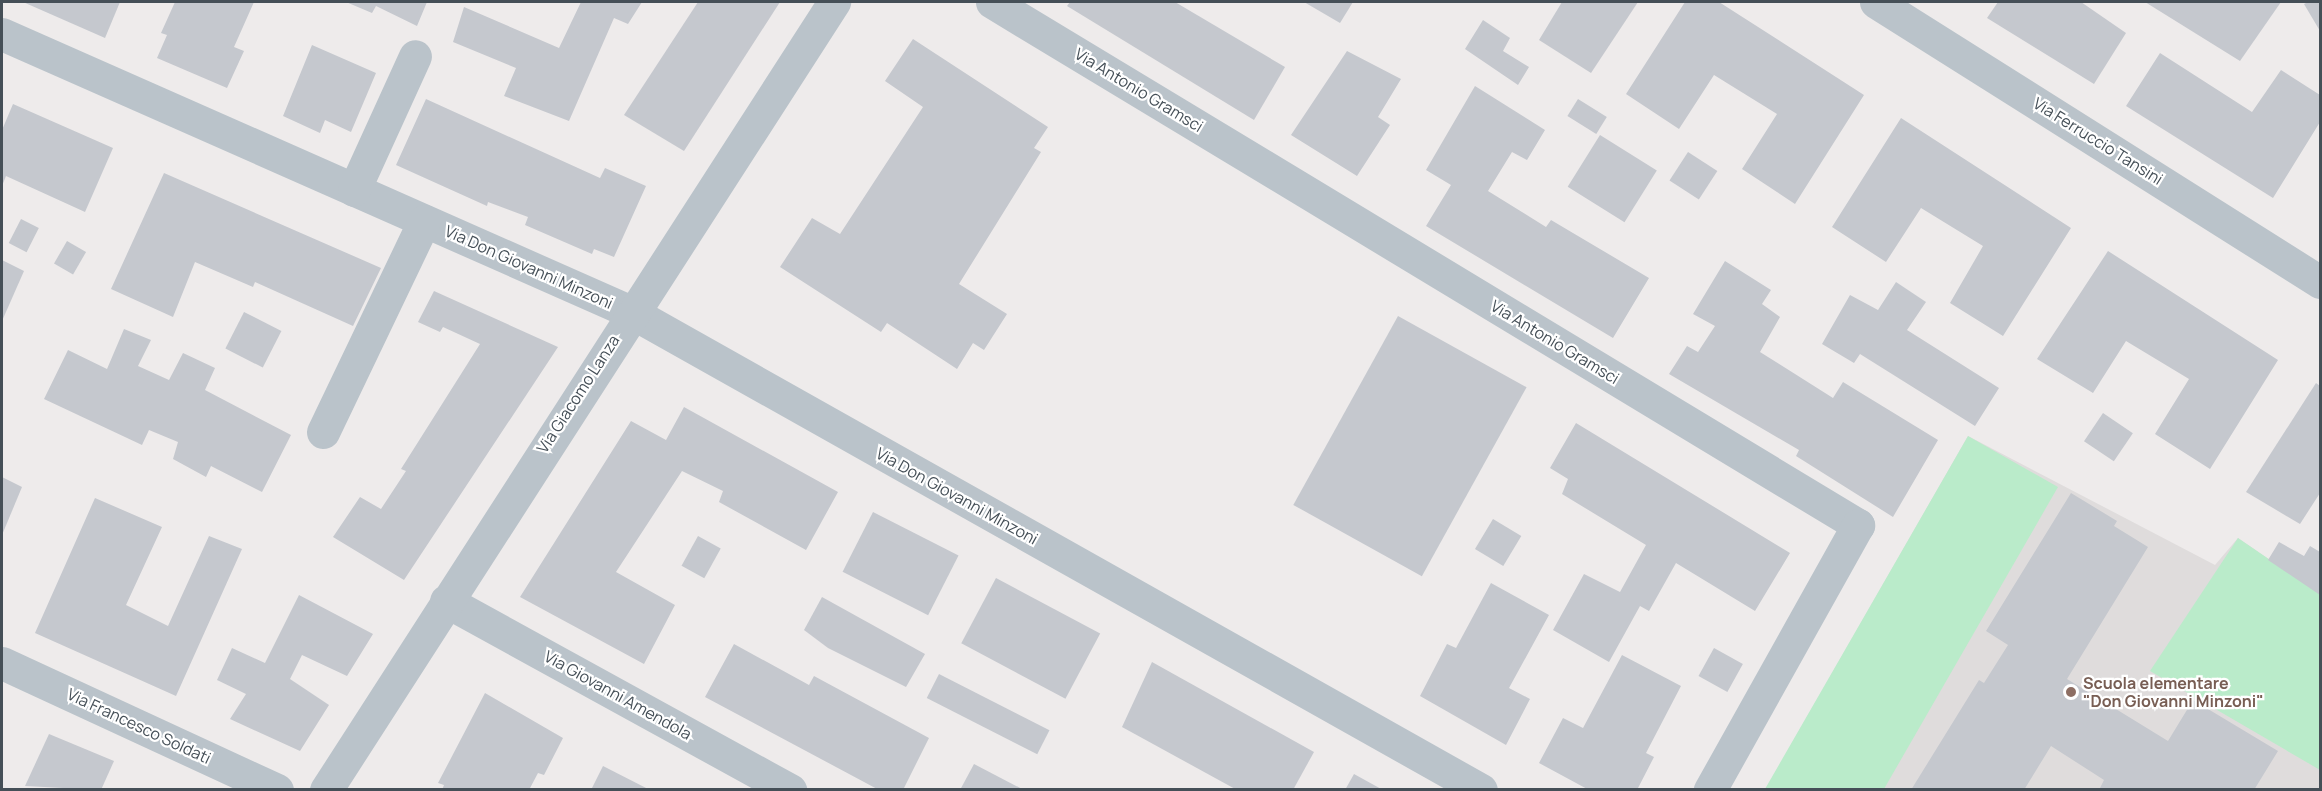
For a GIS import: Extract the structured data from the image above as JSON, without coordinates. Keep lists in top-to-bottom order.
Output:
{
  "streets": {
    "street": [
      "Via Antonio Gramsci",
      "Via Ferruccio Tansini",
      "Via Don Giovanni Minzoni",
      "Via Giacomo Lanza",
      "Via Giovanni Amendola",
      "Via Francesco Soldati"
    ]
  },
  "crossings": [
    ["Via Don Giovanni Minzoni", "Via Giacomo Lanza"],
    ["Via Giacomo Lanza", "Via Giovanni Amendola"]
  ],
  "places": ["Scuola elementare \"Don Giovanni Minzoni\""]
}
